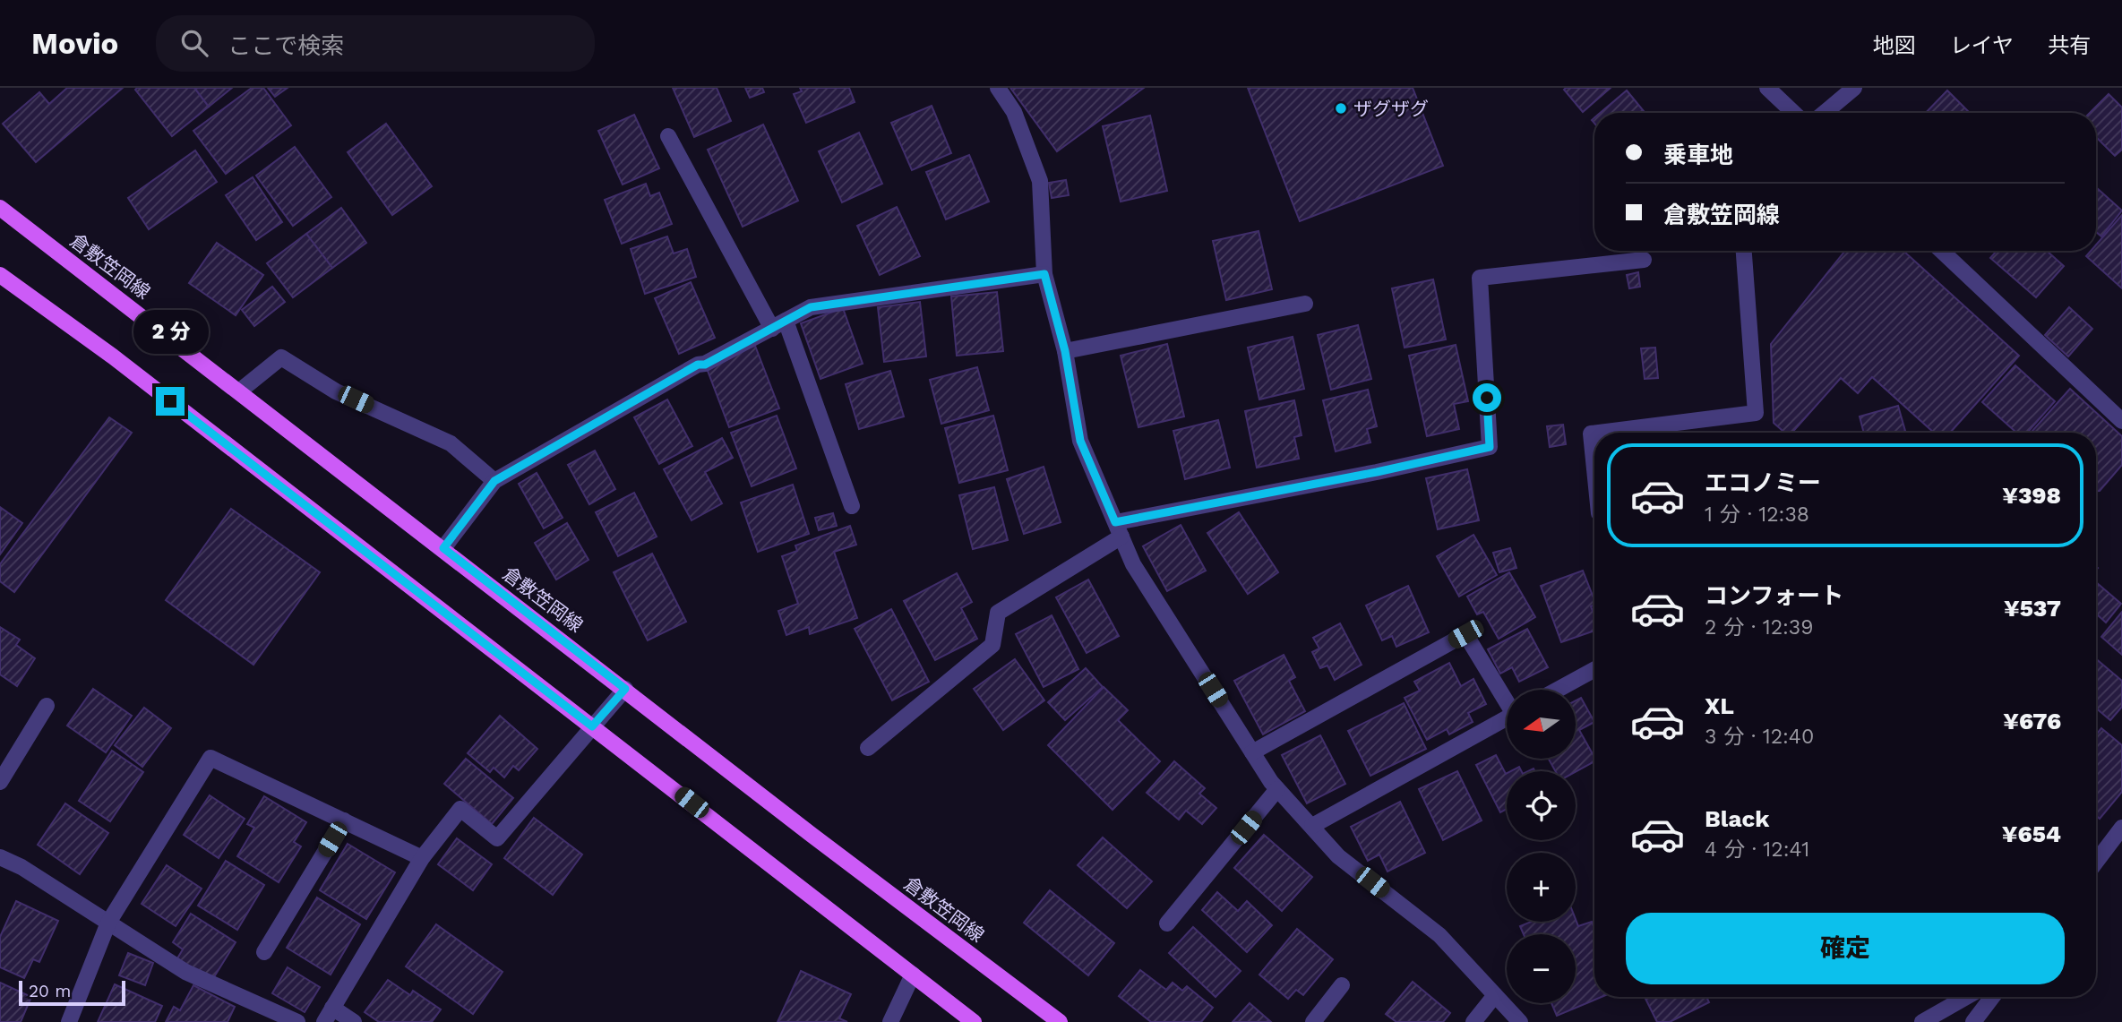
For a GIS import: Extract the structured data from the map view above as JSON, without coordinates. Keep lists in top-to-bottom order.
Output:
{
  "streets": {
    "main road": ["倉敷笠岡線"]
  },
  "places": ["ザグザグ"],
  "scale_bar": "20 m",
  "north": "left",
  "page": {
    "header": "Movio",
    "search": "ここで検索",
    "nav": ["地図", "レイヤ", "共有"],
    "banner": ["乗車地", "倉敷笠岡線"],
    "bubble": "2 分",
    "list": [
      {
        "name": "エコノミー",
        "note": "1 分 · 12:38",
        "value": "¥398"
      },
      {
        "name": "コンフォート",
        "note": "2 分 · 12:39",
        "value": "¥537"
      },
      {
        "name": "XL",
        "note": "3 分 · 12:40",
        "value": "¥676"
      },
      {
        "name": "Black",
        "note": "4 分 · 12:41",
        "value": "¥654"
      }
    ],
    "map_buttons": ["+", "−"],
    "buttons": "確定",
    "scale": "20 m"
  }
}
